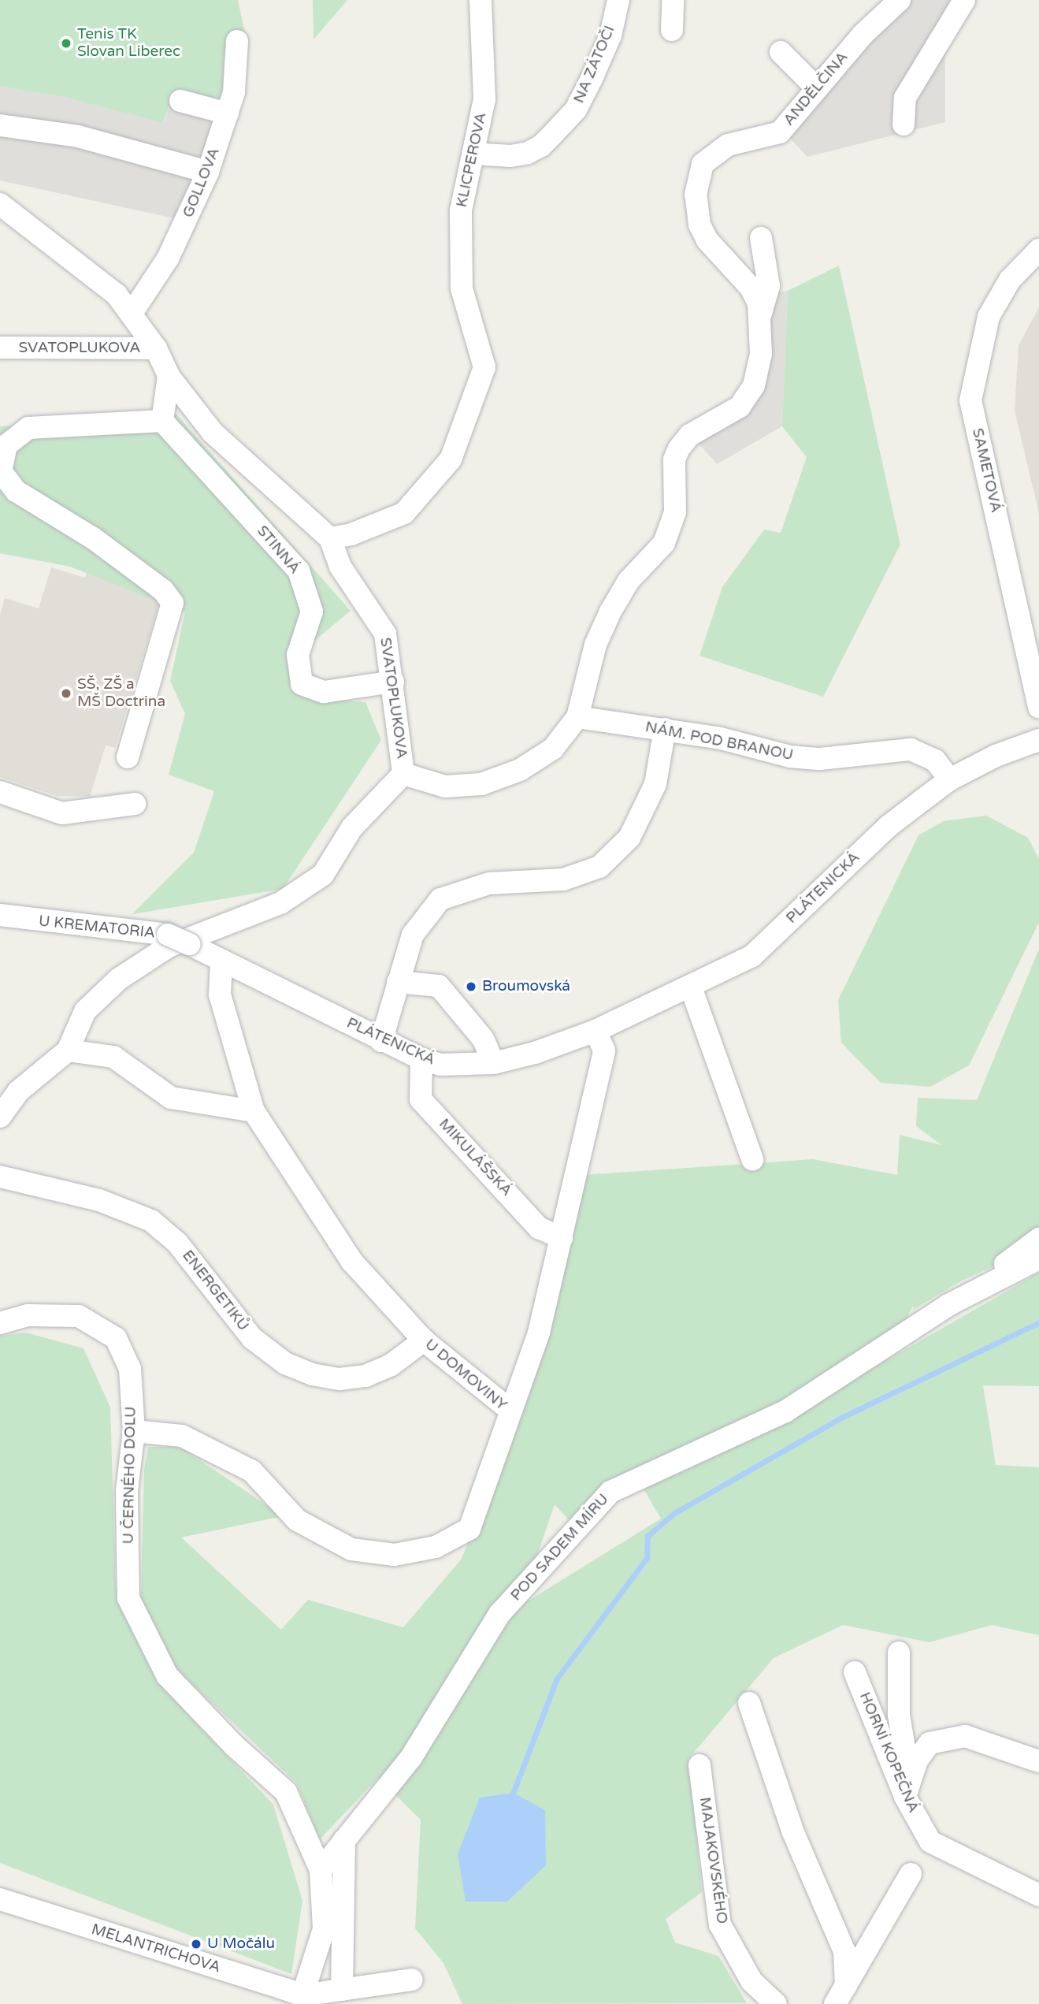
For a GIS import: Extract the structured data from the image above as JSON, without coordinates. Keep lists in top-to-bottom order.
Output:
{
  "streets": {
    "street": [
      "NA ZÁTOČI",
      "ANDĚLČINA",
      "KLICPEROVA",
      "GOLLOVA",
      "SVATOPLUKOVA",
      "SAMETOVÁ",
      "STINNÁ",
      "NÁM. POD BRANOU",
      "PLÁTENICKÁ",
      "U KREMATORIA",
      "MIKULÁŠSKÁ",
      "ENERGETIKŮ",
      "U DOMOVINY",
      "U ČERNÉHO DOLU",
      "POD SADEM MÍRU",
      "HORNÍ KOPEČNÁ",
      "MAJAKOVSKÉHO",
      "MELANTRICHOVA"
    ]
  },
  "crossings": [
    ["NA ZÁTOČI", "KLICPEROVA"],
    ["ANDĚLČINA", "SVATOPLUKOVA"],
    ["ANDĚLČINA", "NÁM. POD BRANOU"],
    ["KLICPEROVA", "SVATOPLUKOVA"],
    ["SVATOPLUKOVA", "STINNÁ"],
    ["NÁM. POD BRANOU", "PLÁTENICKÁ"],
    ["PLÁTENICKÁ", "U KREMATORIA"],
    ["PLÁTENICKÁ", "MIKULÁŠSKÁ"],
    ["PLÁTENICKÁ", "U DOMOVINY"],
    ["U KREMATORIA", "U DOMOVINY"],
    ["ENERGETIKŮ", "U DOMOVINY"],
    ["U DOMOVINY", "U ČERNÉHO DOLU"],
    ["U ČERNÉHO DOLU", "POD SADEM MÍRU"]
  ],
  "places": [
    "Tenis TK Slovan Liberec",
    "SŠ, ZŠ a MŠ Doctrina",
    "Broumovská",
    "U Močálu"
  ]
}
